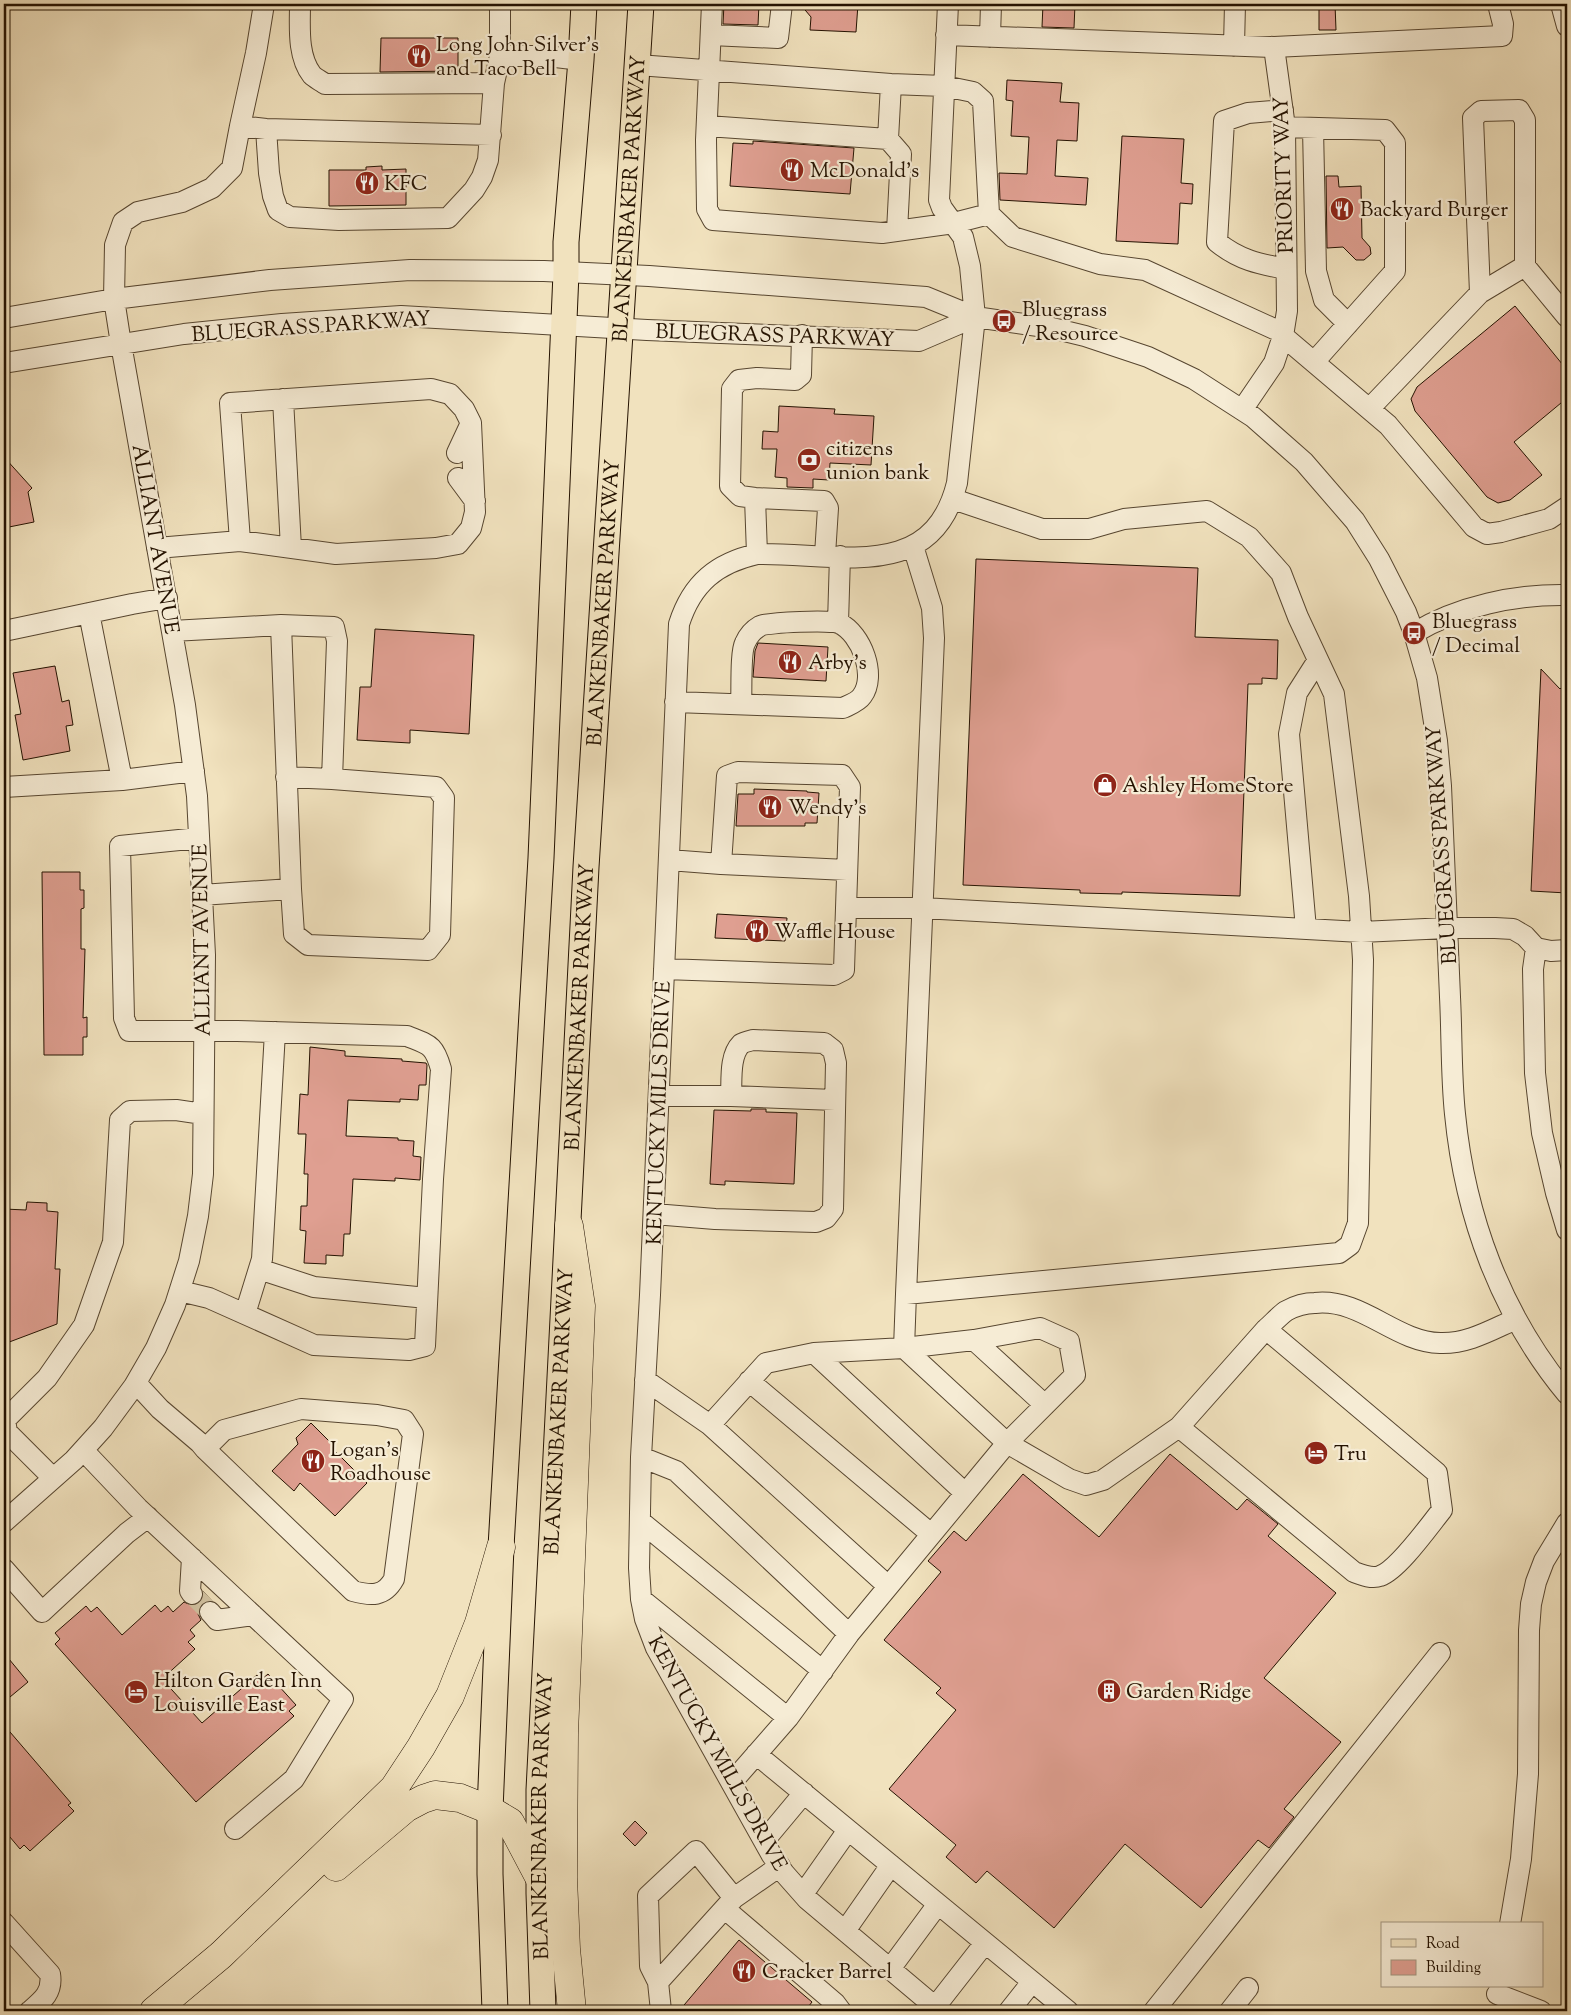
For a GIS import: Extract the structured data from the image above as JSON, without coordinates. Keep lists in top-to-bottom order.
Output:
{
  "streets": {
    "main road": ["BLANKENBAKER PARKWAY"],
    "street": [
      "PRIORITY WAY",
      "BLUEGRASS PARKWAY",
      "ALLIANT AVENUE",
      "KENTUCKY MILLS DRIVE"
    ]
  },
  "crossings": [
    ["PRIORITY WAY", "BLUEGRASS PARKWAY"],
    ["BLANKENBAKER PARKWAY", "BLUEGRASS PARKWAY"],
    ["BLUEGRASS PARKWAY", "ALLIANT AVENUE"],
    ["BLUEGRASS PARKWAY", "KENTUCKY MILLS DRIVE"]
  ],
  "places": {
    "restaurant": [
      "Long John Silver's and Taco Bell",
      "McDonald's",
      "KFC",
      "Backyard Burger",
      "Arby's",
      "Wendy's",
      "Waffle House",
      "Logan's Roadhouse",
      "Cracker Barrel"
    ],
    "bus stop": ["Bluegrass / Resource", "Bluegrass / Decimal"],
    "bank": ["citizens union bank"],
    "shop": ["Ashley HomeStore"],
    "hotel": ["Tru", "Hilton Garden Inn Louisville East"],
    "building": ["Garden Ridge"]
  },
  "legend": ["Road", "Building"]
}
